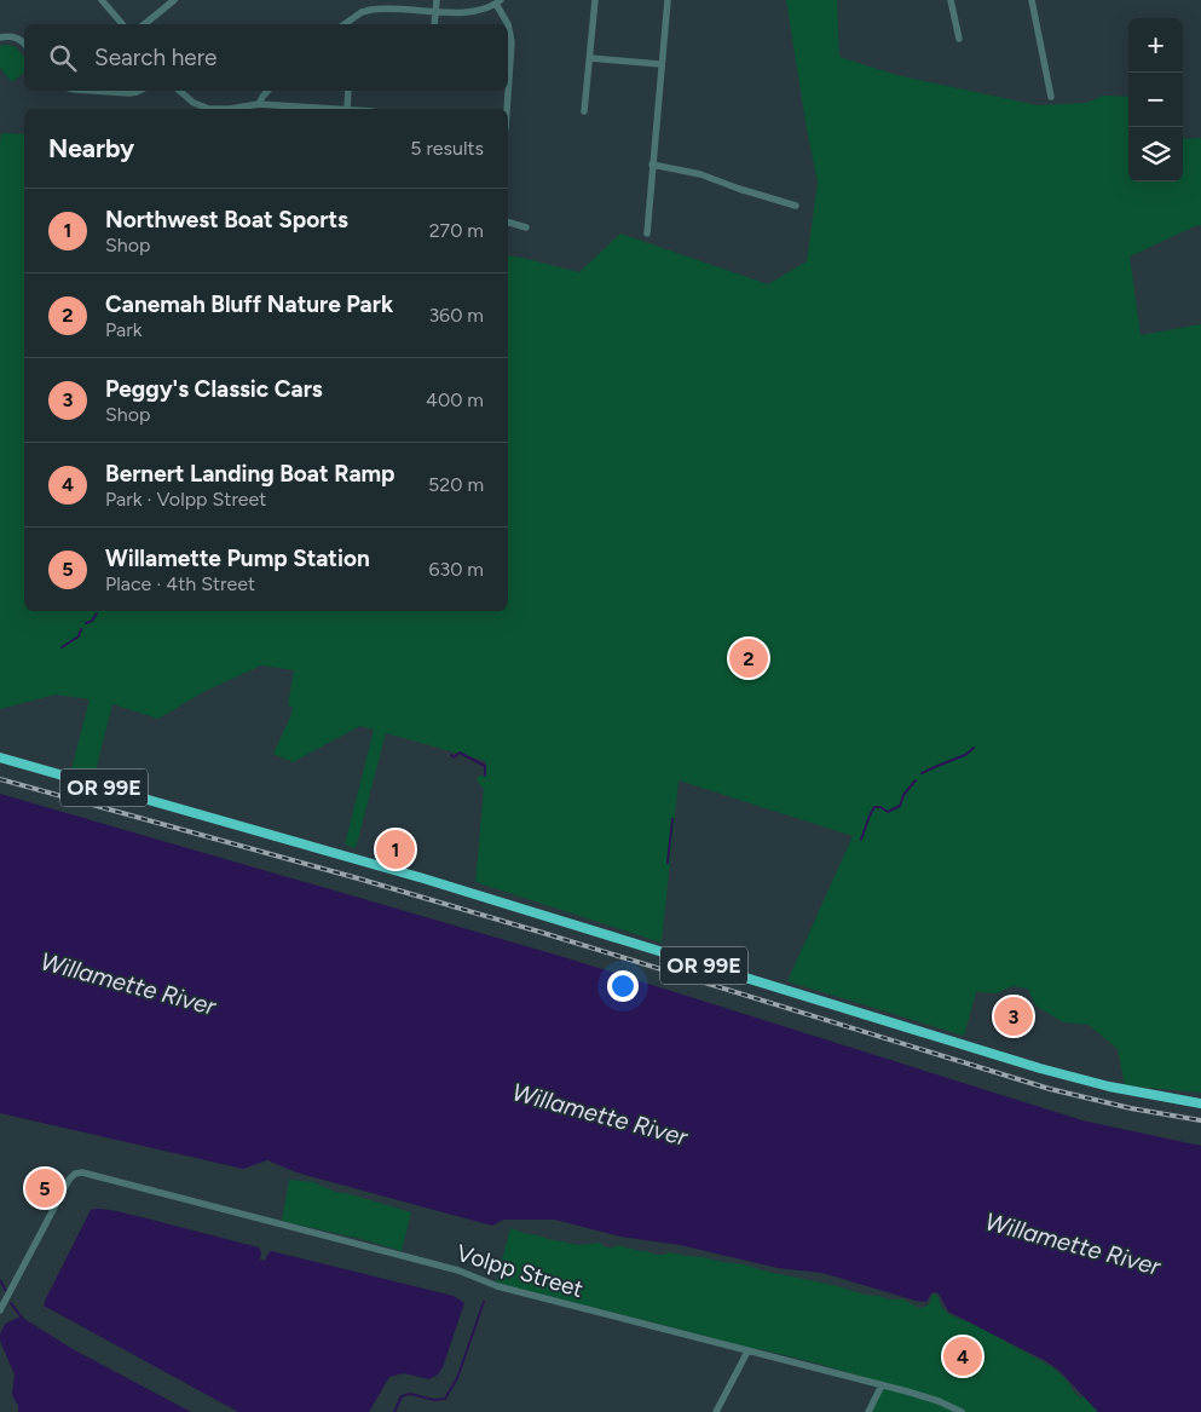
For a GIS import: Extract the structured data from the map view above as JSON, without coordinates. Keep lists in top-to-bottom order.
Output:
{
  "streets": {
    "highway": ["OR 99E"],
    "street": ["Volpp Street"]
  },
  "water": ["Willamette River"],
  "page": {
    "map_buttons": ["+", "−"],
    "search": "Search here",
    "heading": ["Nearby", "5 results"],
    "list": [
      {
        "mark": "1",
        "name": "Northwest Boat Sports",
        "note": "Shop",
        "value": "270 m"
      },
      {
        "mark": "2",
        "name": "Canemah Bluff Nature Park",
        "note": "Park",
        "value": "360 m"
      },
      {
        "mark": "3",
        "name": "Peggy's Classic Cars",
        "note": "Shop",
        "value": "400 m"
      },
      {
        "mark": "4",
        "name": "Bernert Landing Boat Ramp",
        "note": "Park · Volpp Street",
        "value": "520 m"
      },
      {
        "mark": "5",
        "name": "Willamette Pump Station",
        "note": "Place · 4th Street",
        "value": "630 m"
      }
    ],
    "pins": [
      "2",
      "1",
      "3",
      "5",
      "4"
    ]
  }
}
